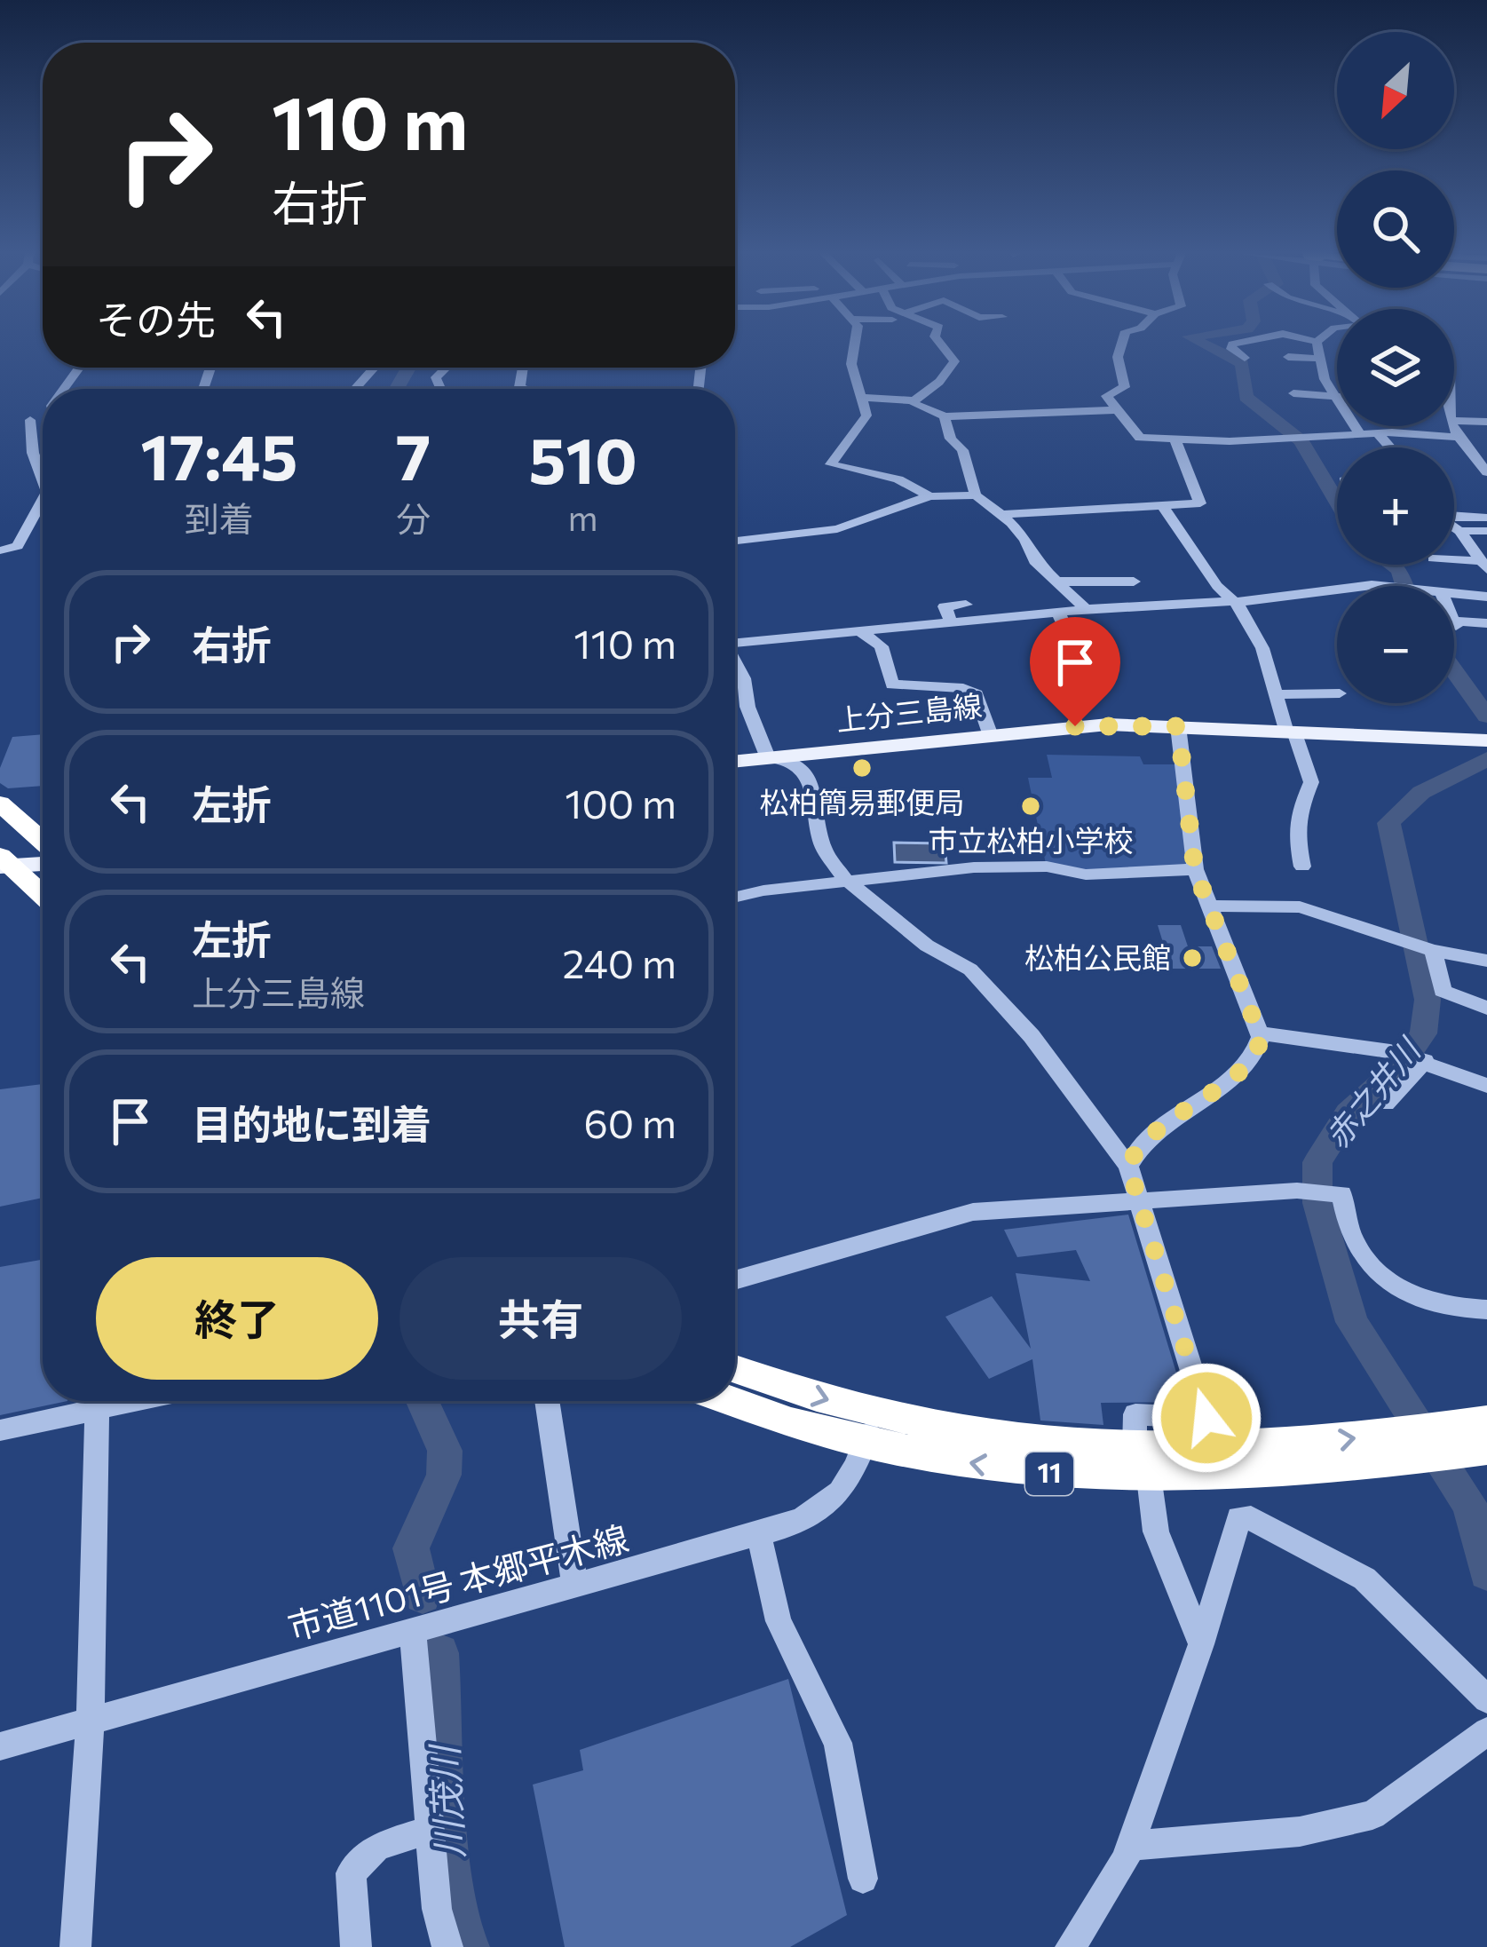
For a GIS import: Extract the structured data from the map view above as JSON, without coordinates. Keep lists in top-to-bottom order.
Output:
{
  "streets": {
    "highway": ["11"],
    "main road": ["上分三島線"],
    "street": ["市道1101号 本郷平木線"]
  },
  "crossings": [
    ["11", "市道1101号 本郷平木線"]
  ],
  "water": ["赤之井川", "川茂川"],
  "places": ["松柏簡易郵便局", "市立松柏小学校", "松柏公民館"],
  "north": "bottom left",
  "page": {
    "map_buttons": ["+", "−"],
    "turn": ["110 m", "右折"],
    "then": "その先",
    "eta": [
      "17:45",
      "到着",
      "7",
      "分",
      "510",
      "m"
    ],
    "list": [
      {
        "name": "右折",
        "value": "110 m"
      },
      {
        "name": "左折",
        "value": "100 m"
      },
      {
        "name": "左折",
        "note": "上分三島線",
        "value": "240 m"
      },
      {
        "name": "目的地に到着",
        "value": "60 m"
      }
    ],
    "buttons": ["終了", "共有"]
  }
}
